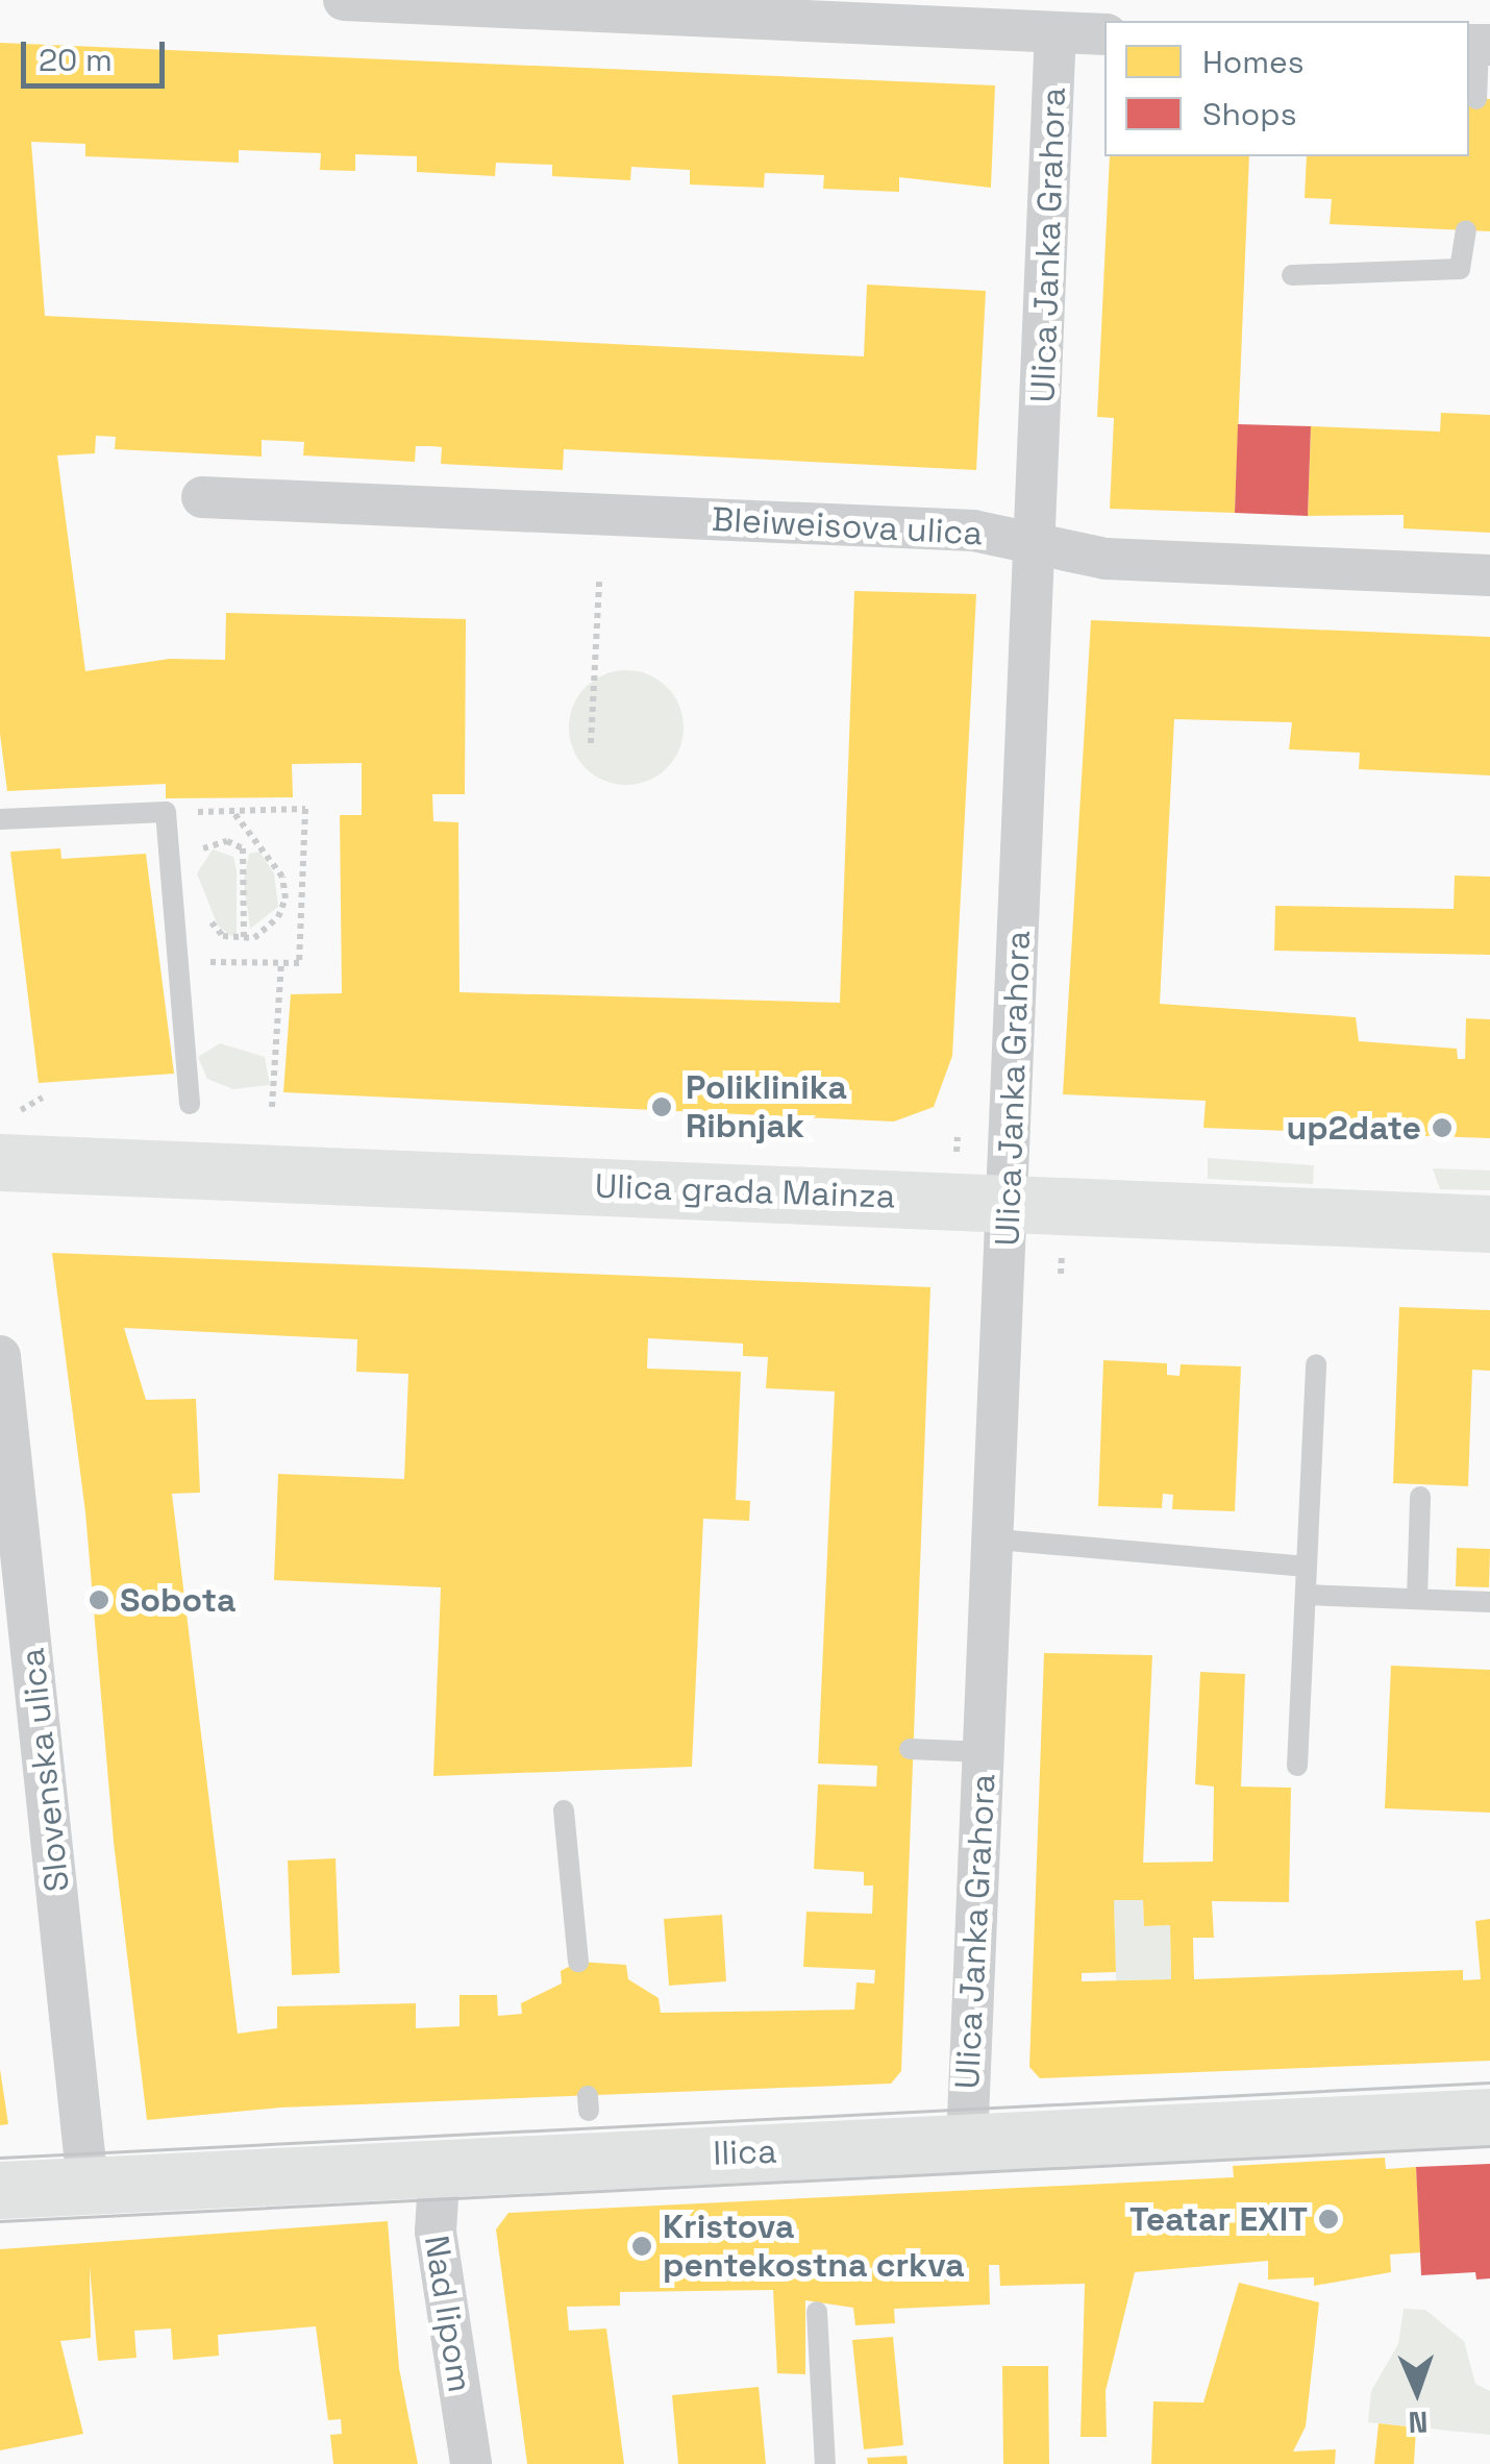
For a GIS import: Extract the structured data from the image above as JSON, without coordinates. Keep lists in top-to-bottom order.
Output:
{
  "streets": {
    "main road": ["Ulica grada Mainza", "Ilica"],
    "street": [
      "Ulica Janka Grahora",
      "Bleiweisova ulica",
      "Slovenska ulica",
      "Nad lipom"
    ]
  },
  "crossings": [
    ["Ulica Janka Grahora", "Bleiweisova ulica"],
    ["Ulica Janka Grahora", "Ulica grada Mainza"],
    ["Ulica Janka Grahora", "Ilica"],
    ["Slovenska ulica", "Ilica"],
    ["Ilica", "Nad lipom"]
  ],
  "places": [
    "Poliklinika Ribnjak",
    "up2date",
    "Sobota",
    "Teatar EXIT",
    "Kristova pentekostna crkva"
  ],
  "legend": ["Homes", "Shops"],
  "scale_bar": "20 m",
  "north": "bottom"
}
